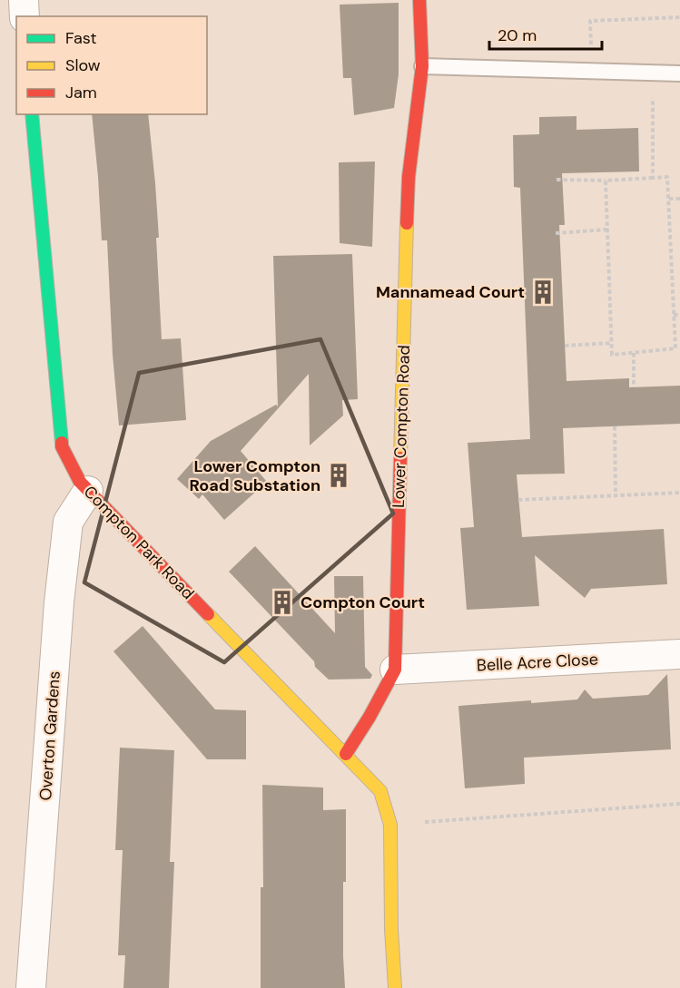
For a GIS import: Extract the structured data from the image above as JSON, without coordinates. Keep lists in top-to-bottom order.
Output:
{
  "streets": {
    "street": [
      "Lower Compton Road",
      "Compton Park Road",
      "Belle Acre Close",
      "Overton Gardens"
    ]
  },
  "crossings": [
    ["Lower Compton Road", "Compton Park Road"],
    ["Lower Compton Road", "Belle Acre Close"],
    ["Compton Park Road", "Overton Gardens"]
  ],
  "places": {
    "building": ["Mannamead Court", "Lower Compton Road Substation", "Compton Court"]
  },
  "legend": ["Fast", "Slow", "Jam"],
  "scale_bar": "20 m"
}
